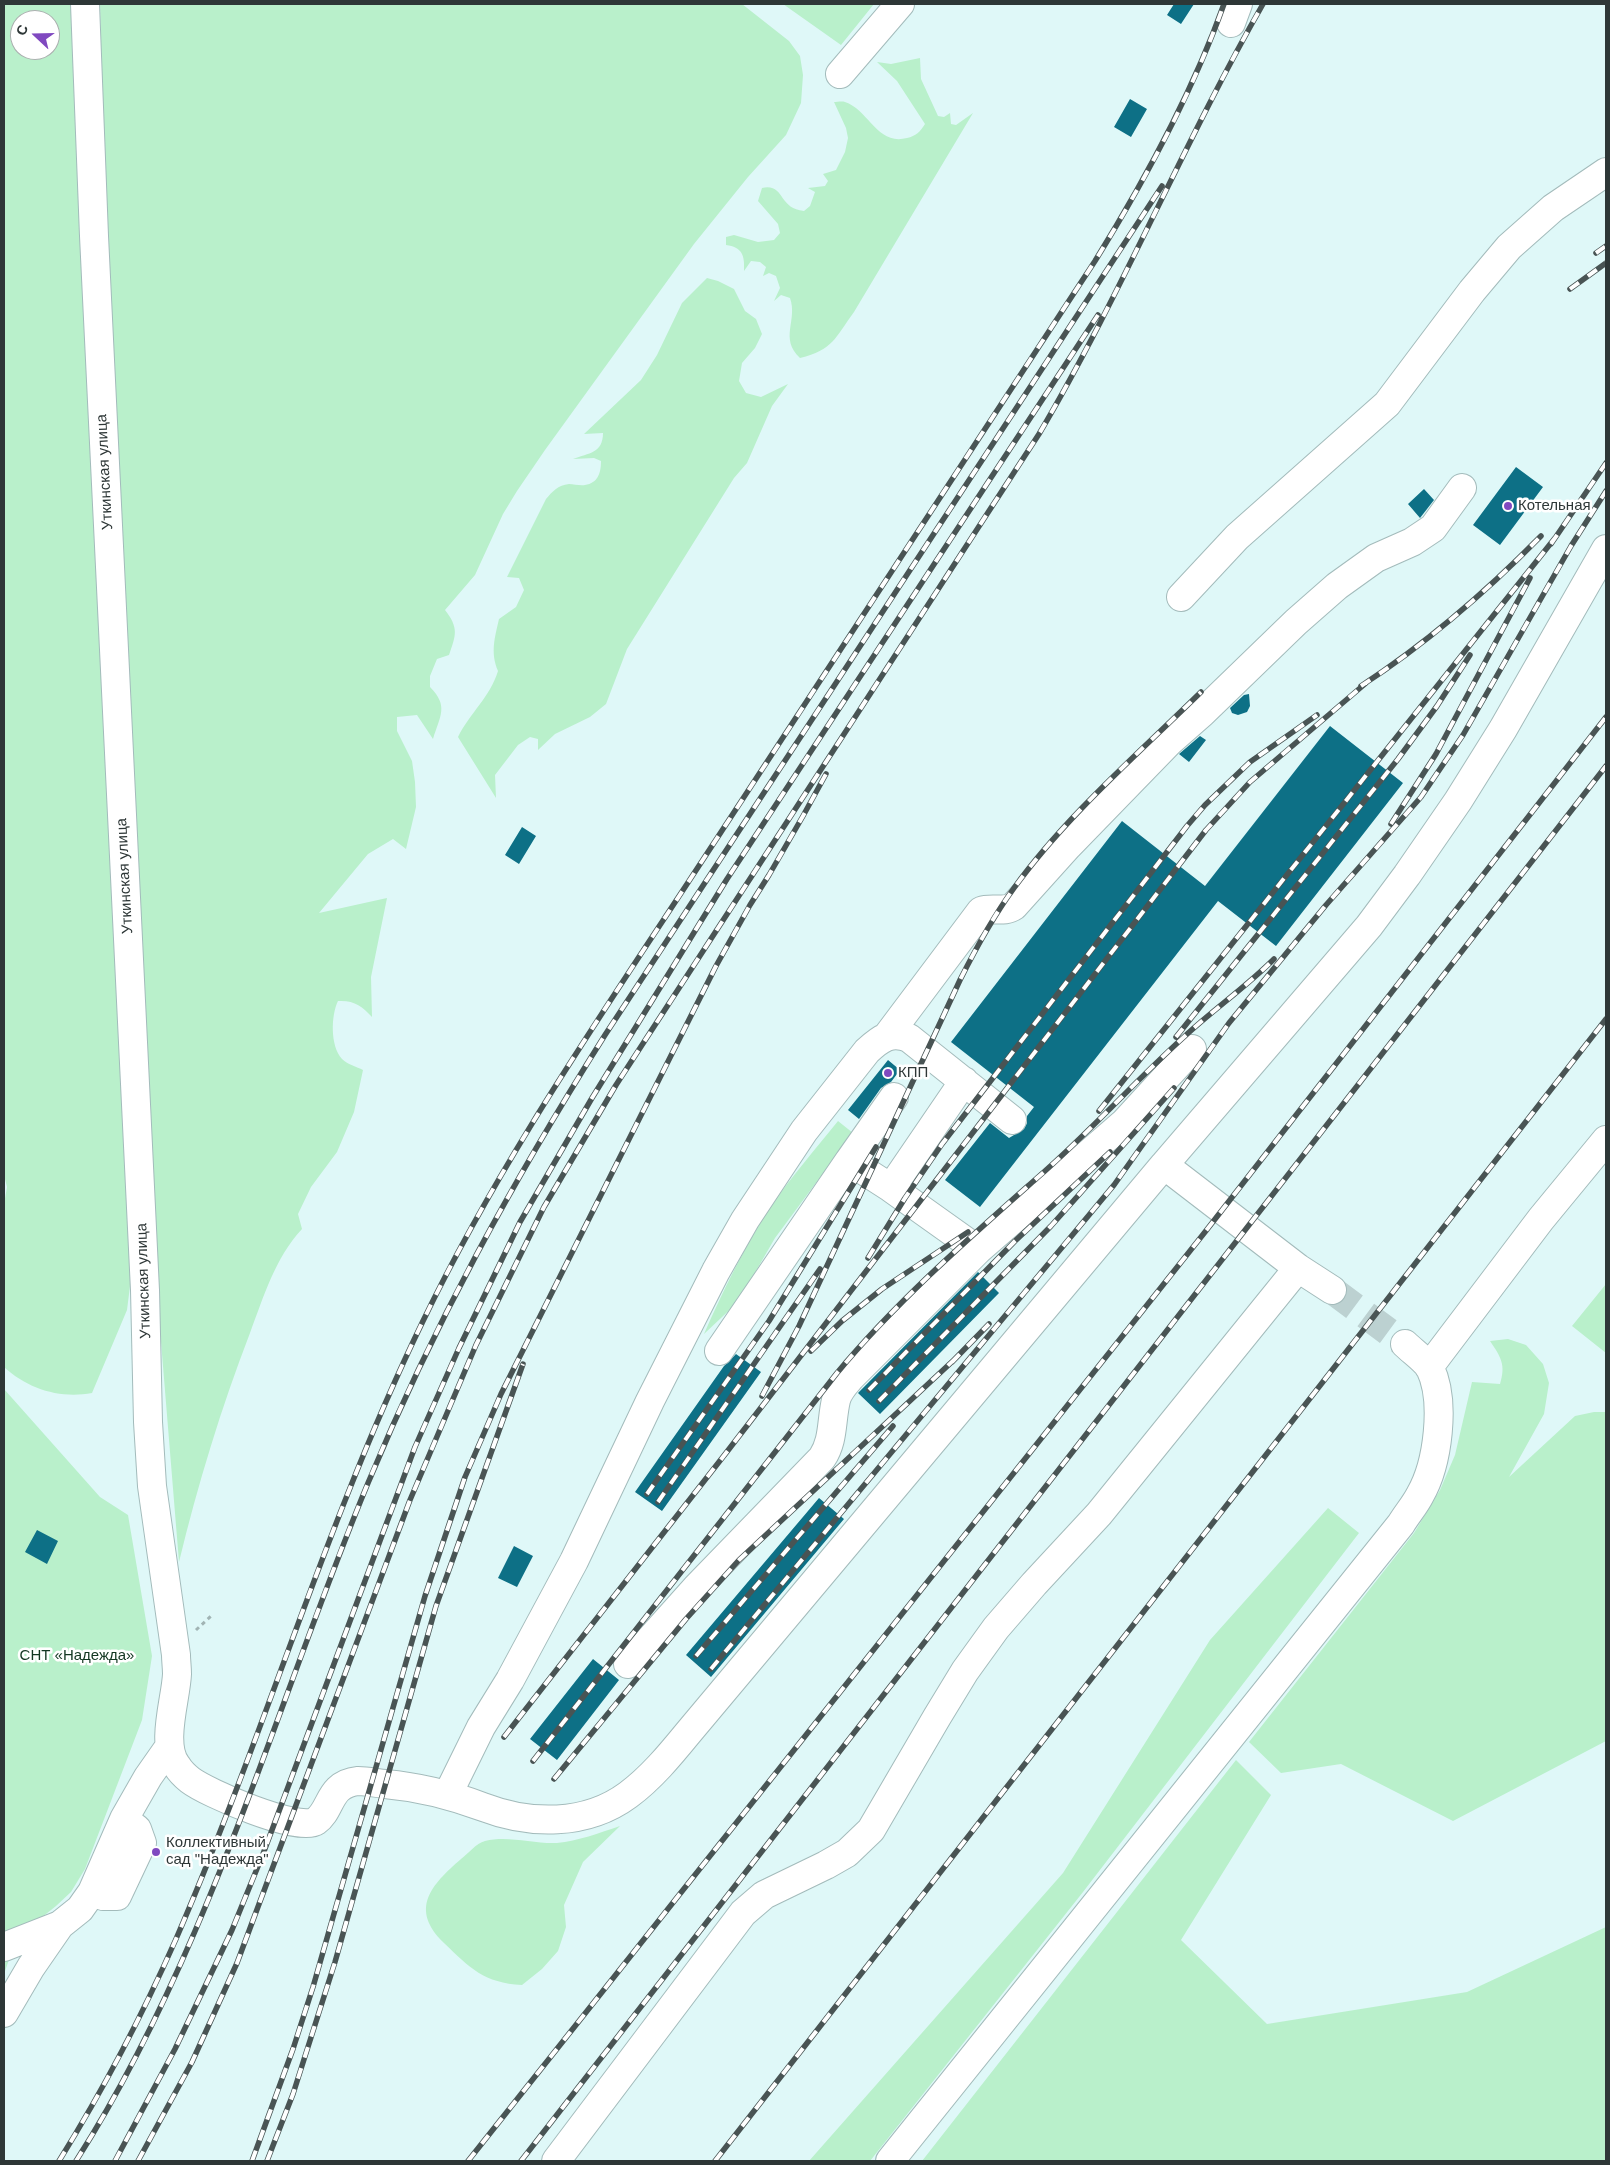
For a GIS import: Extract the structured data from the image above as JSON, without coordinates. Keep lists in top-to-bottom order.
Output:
{
  "streets": {
    "street": ["Уткинская улица"]
  },
  "parks": ["СНТ «Надежда»"],
  "places": ["Котельная", "КПП", "Коллективный сад \"Надежда\""],
  "north": "left"
}
